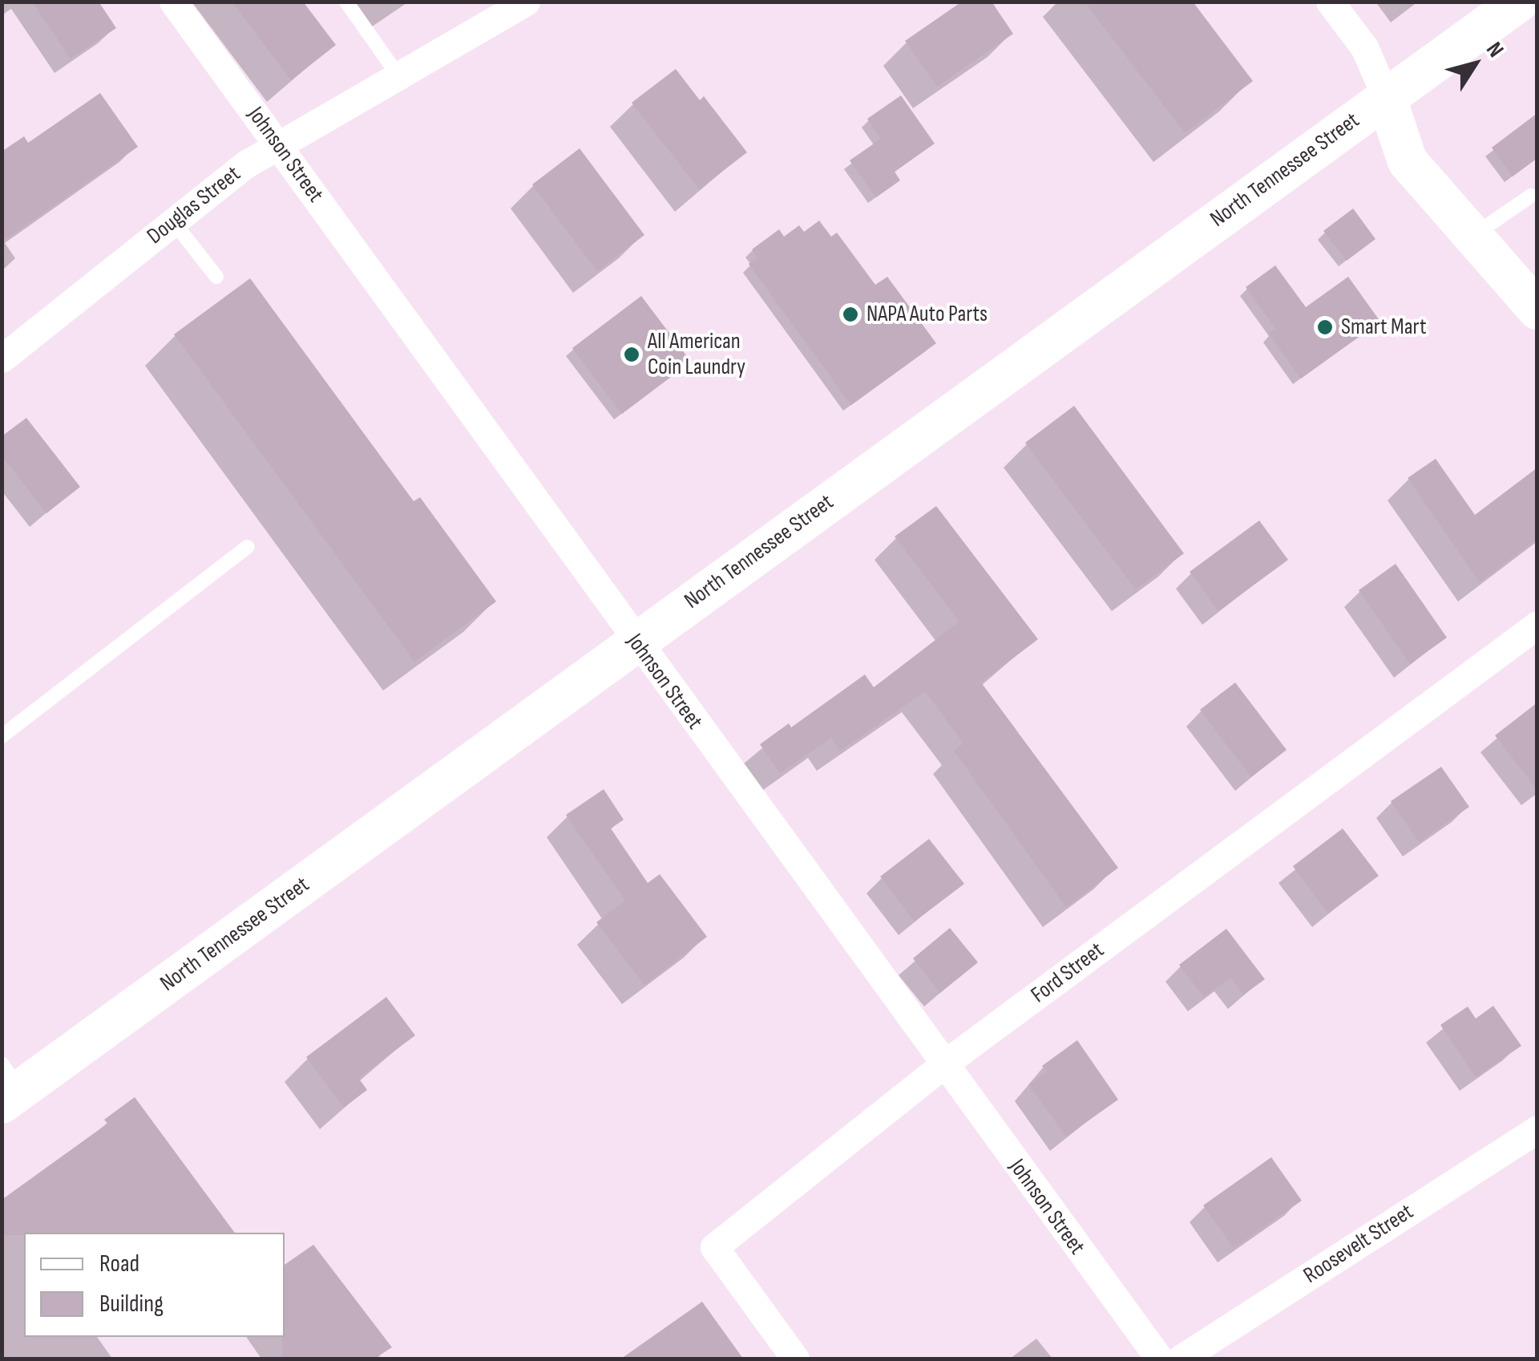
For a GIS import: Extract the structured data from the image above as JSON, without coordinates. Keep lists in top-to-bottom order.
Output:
{
  "streets": {
    "main road": ["North Tennessee Street"],
    "street": [
      "Johnson Street",
      "Douglas Street",
      "Ford Street",
      "Roosevelt Street"
    ]
  },
  "crossings": [
    ["Johnson Street", "North Tennessee Street"],
    ["Johnson Street", "Douglas Street"],
    ["Johnson Street", "Ford Street"]
  ],
  "places": ["NAPA Auto Parts", "Smart Mart", "All American Coin Laundry"],
  "legend": ["Road", "Building"],
  "north": "top right"
}
